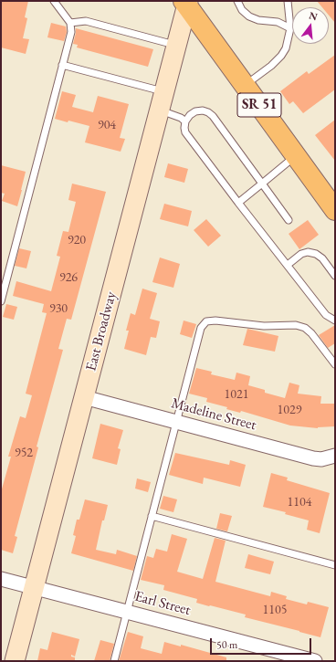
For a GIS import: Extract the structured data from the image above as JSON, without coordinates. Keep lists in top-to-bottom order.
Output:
{
  "streets": {
    "main road": ["SR 51"],
    "street": ["East Broadway", "Madeline Street", "Earl Street"]
  },
  "crossings": [
    ["SR 51", "East Broadway"],
    ["East Broadway", "Madeline Street"],
    ["East Broadway", "Earl Street"]
  ],
  "house_numbers": [
    "904",
    "920",
    "926",
    "930",
    "1021",
    "1029",
    "952",
    "1104",
    "1105"
  ],
  "scale_bar": "50 m",
  "north": "top"
}
